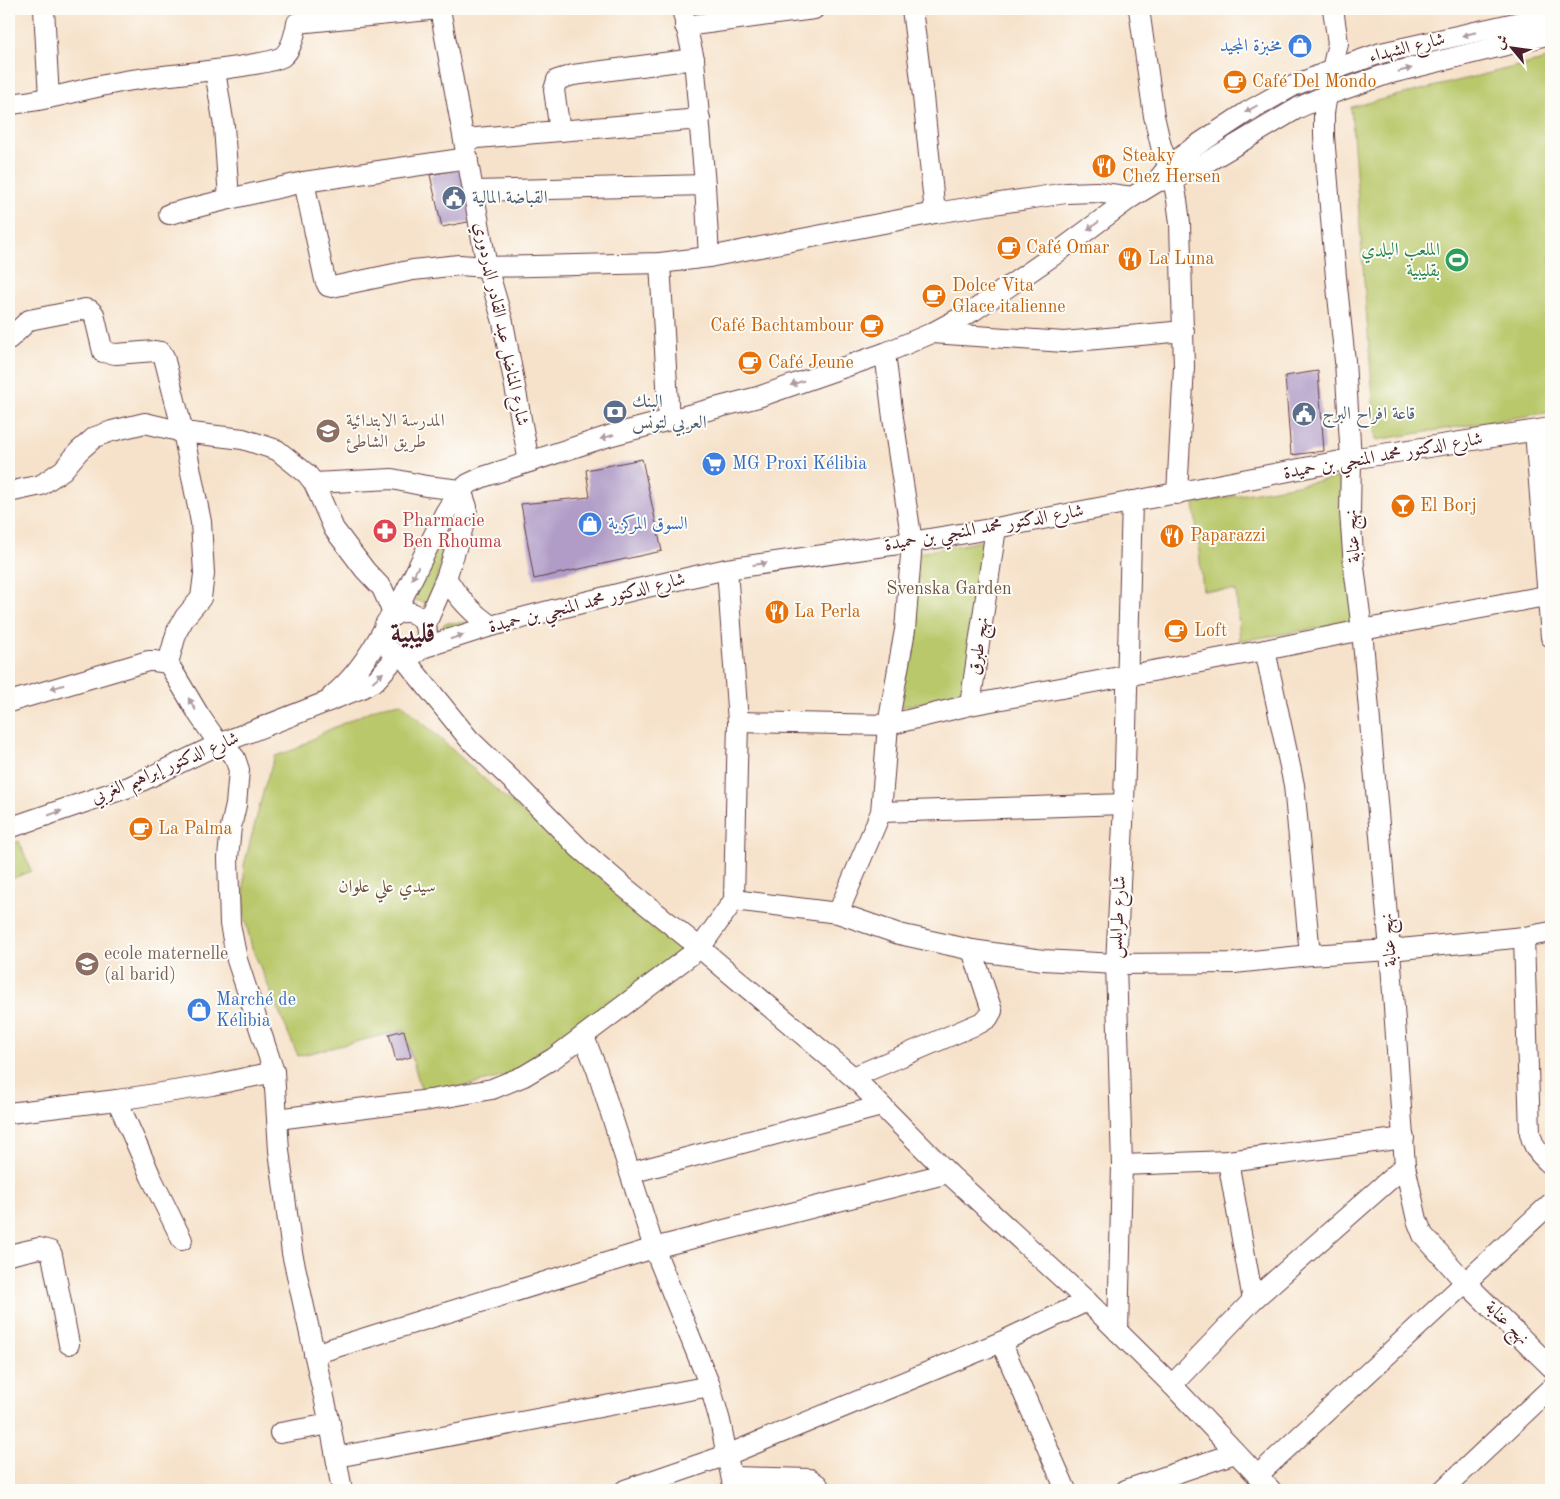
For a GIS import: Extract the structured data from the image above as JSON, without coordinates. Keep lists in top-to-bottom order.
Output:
{
  "streets": {
    "street": [
      "شارع الشهداء",
      "شارع المناضل عبد القادر الدردوري",
      "شارع الدكتور محمد المنجي بن حميدة",
      "نهج عنابة",
      "نهج طبرق",
      "شارع الدكتور إبراهيم الغربي",
      "شارع طرابلس"
    ]
  },
  "crossings": [
    ["شارع الشهداء", "نهج عنابة"],
    ["شارع الدكتور محمد المنجي بن حميدة", "نهج عنابة"],
    ["شارع الدكتور محمد المنجي بن حميدة", "نهج طبرق"],
    ["شارع الدكتور محمد المنجي بن حميدة", "شارع الدكتور إبراهيم الغربي"],
    ["شارع الدكتور محمد المنجي بن حميدة", "شارع طرابلس"]
  ],
  "districts": ["قليبية"],
  "parks": ["Svenska Garden", "سيدي علي علوان"],
  "places": {
    "shop": ["مخبزة المجيد", "السوق المركزية", "Marché de Kélibia"],
    "cafe": [
      "Café Del Mondo",
      "Café Omar",
      "Dolce Vita Glace italienne",
      "Café Bachtambour",
      "Café Jeune",
      "Loft",
      "La Palma"
    ],
    "restaurant": [
      "Steaky Chez Hersen",
      "La Luna",
      "Paparazzi",
      "La Perla"
    ],
    "public building": ["القباضة المالية", "قاعة افراح البرج"],
    "sports": ["الملعب البلدي بقليبية"],
    "bank": ["البنك العربي لتونس"],
    "school or university": ["المدرسة الابتدائية طريق الشاطئ", "ecole maternelle (al barid)"],
    "supermarket": ["MG Proxi Kélibia"],
    "bar": ["El Borj"],
    "pharmacy": ["Pharmacie Ben Rhouma"]
  },
  "north": "top left"
}
